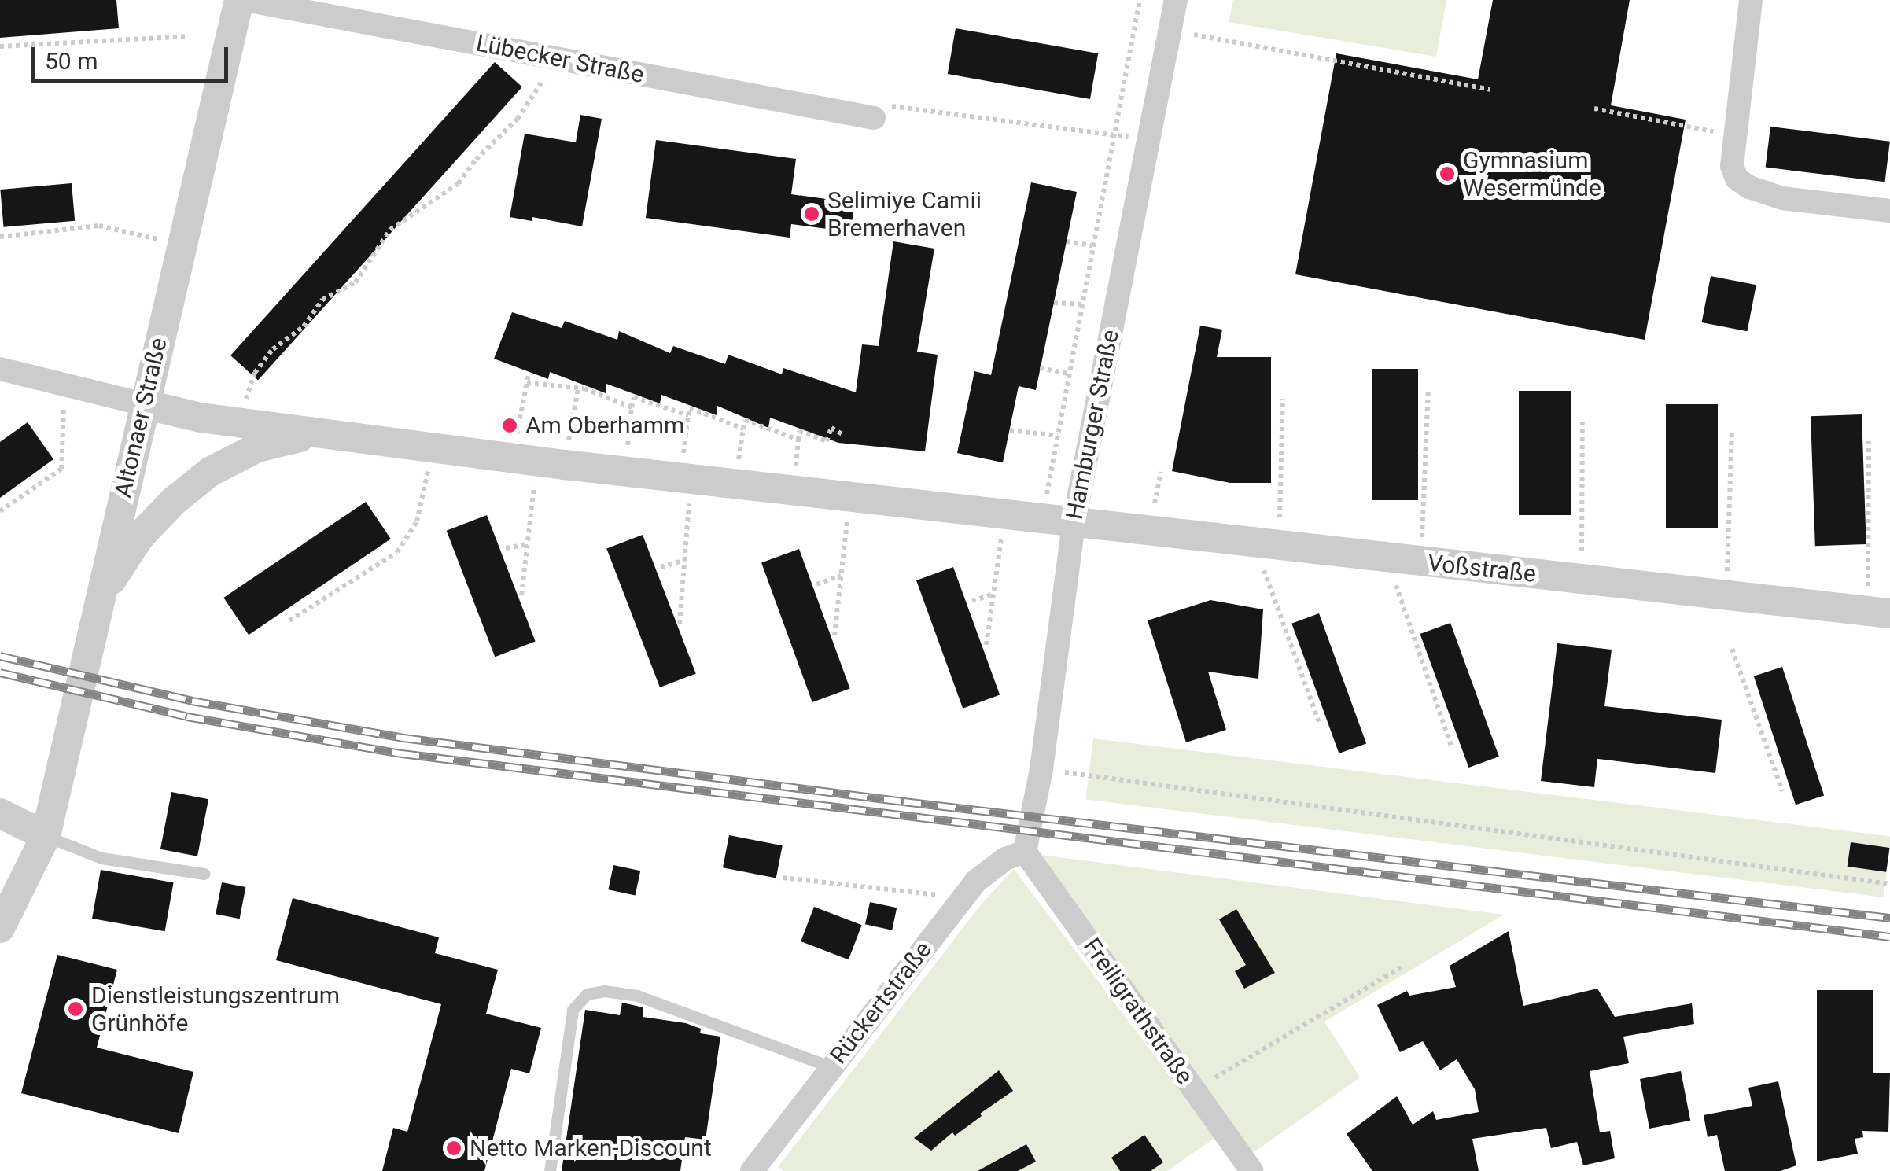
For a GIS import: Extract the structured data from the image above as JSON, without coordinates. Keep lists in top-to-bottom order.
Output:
{
  "streets": {
    "street": [
      "Lübecker Straße",
      "Altonaer Straße",
      "Hamburger Straße",
      "Voßstraße",
      "Rückertstraße",
      "Freiligrathstraße"
    ]
  },
  "crossings": [
    ["Hamburger Straße", "Voßstraße"],
    ["Hamburger Straße", "Rückertstraße"],
    ["Hamburger Straße", "Freiligrathstraße"],
    ["Rückertstraße", "Freiligrathstraße"]
  ],
  "places": [
    "Gymnasium Wesermünde",
    "Selimiye Camii Bremerhaven",
    "Am Oberhamm",
    "Dienstleistungszentrum Grünhöfe",
    "Netto Marken-Discount"
  ],
  "scale_bar": "50 m"
}
